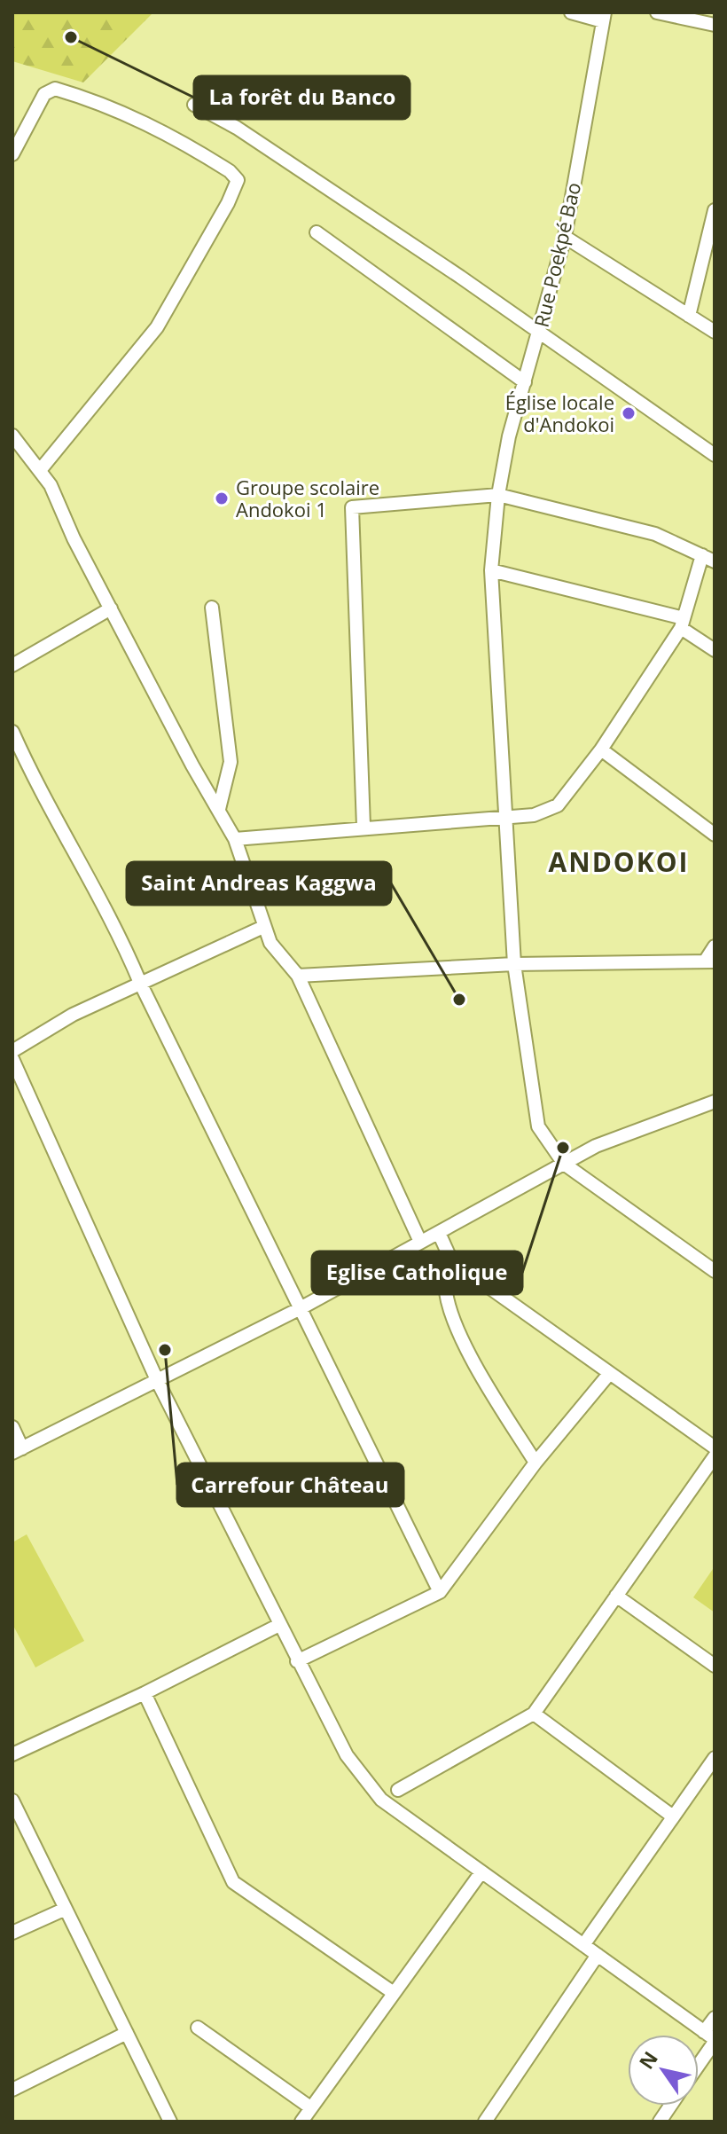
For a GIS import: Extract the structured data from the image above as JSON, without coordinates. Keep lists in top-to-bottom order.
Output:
{
  "streets": {
    "street": ["Rue Poekpé Bao"]
  },
  "districts": ["ANDOKOI"],
  "places": [
    "La forêt du Banco",
    "Église locale d'Andokoi",
    "Groupe scolaire Andokoi 1",
    "Saint Andreas Kaggwa",
    "Eglise Catholique",
    "Carrefour Château"
  ],
  "north": "top left"
}
